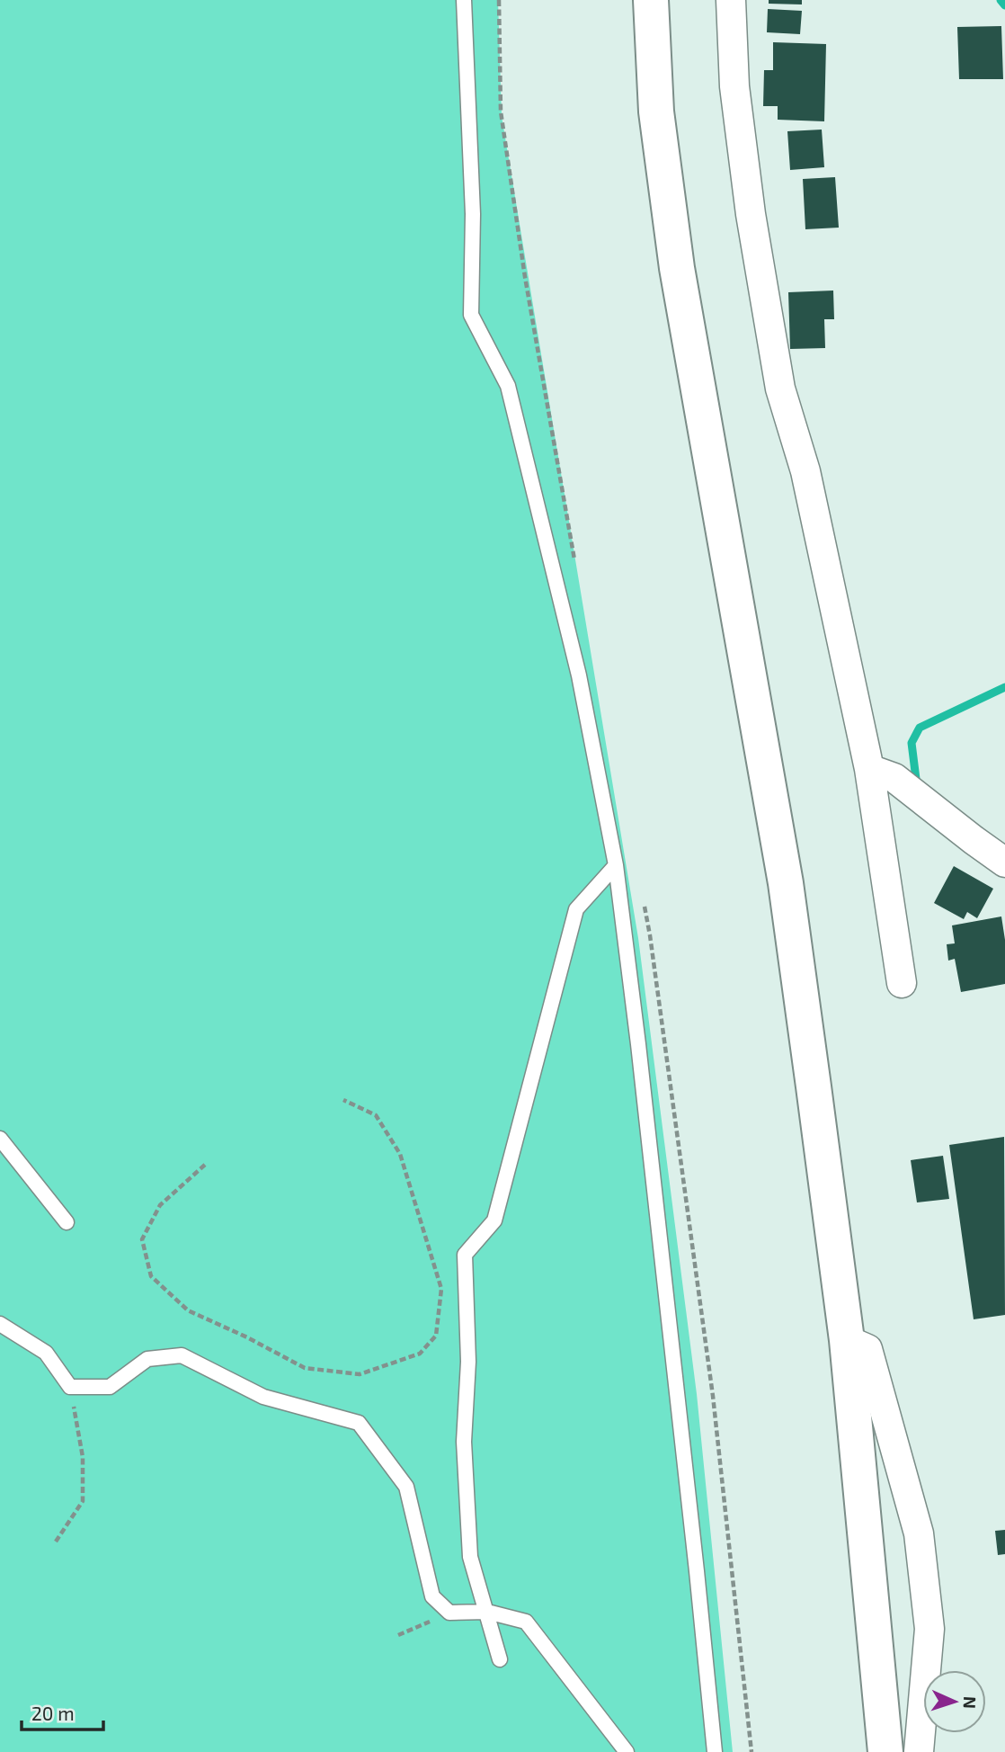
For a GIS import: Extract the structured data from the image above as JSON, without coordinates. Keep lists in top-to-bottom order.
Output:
{
  "scale_bar": "20 m",
  "north": "right"
}
